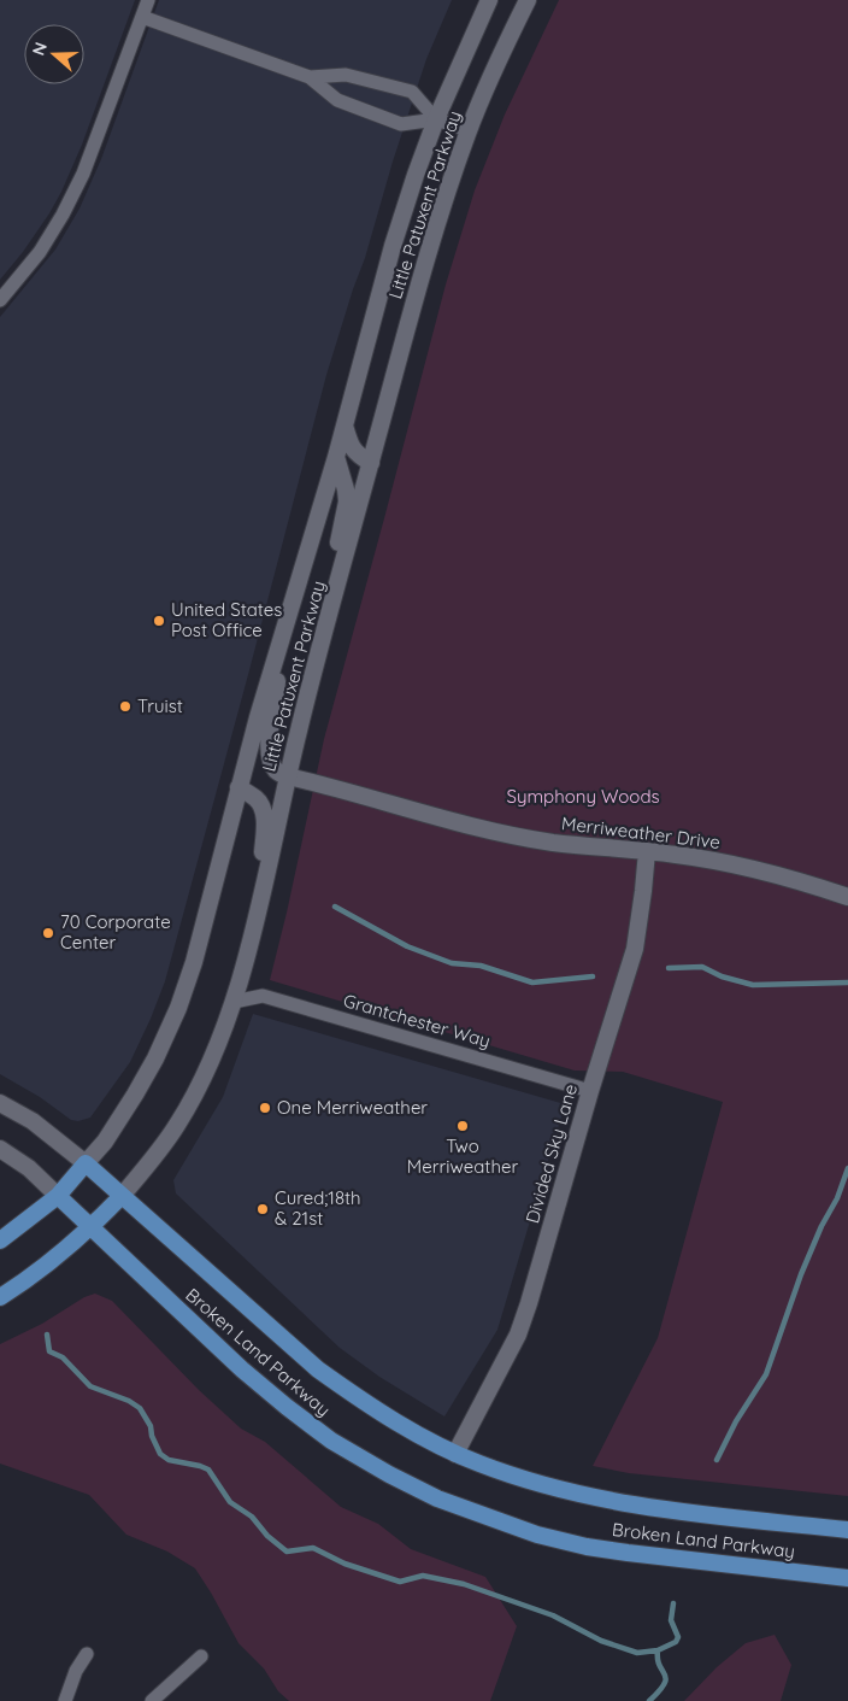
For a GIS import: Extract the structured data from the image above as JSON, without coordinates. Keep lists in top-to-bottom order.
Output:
{
  "streets": {
    "main road": [
      "Little Patuxent Parkway",
      "Merriweather Drive",
      "Divided Sky Lane",
      "Broken Land Parkway"
    ],
    "street": ["Grantchester Way"]
  },
  "crossings": [
    ["Little Patuxent Parkway", "Merriweather Drive"],
    ["Little Patuxent Parkway", "Grantchester Way"],
    ["Little Patuxent Parkway", "Broken Land Parkway"],
    ["Merriweather Drive", "Divided Sky Lane"],
    ["Grantchester Way", "Divided Sky Lane"],
    ["Divided Sky Lane", "Broken Land Parkway"]
  ],
  "parks": ["Symphony Woods"],
  "places": [
    "United States Post Office",
    "Truist",
    "70 Corporate Center",
    "One Merriweather",
    "Two Merriweather",
    "Cured;18th & 21st"
  ],
  "north": "left"
}
